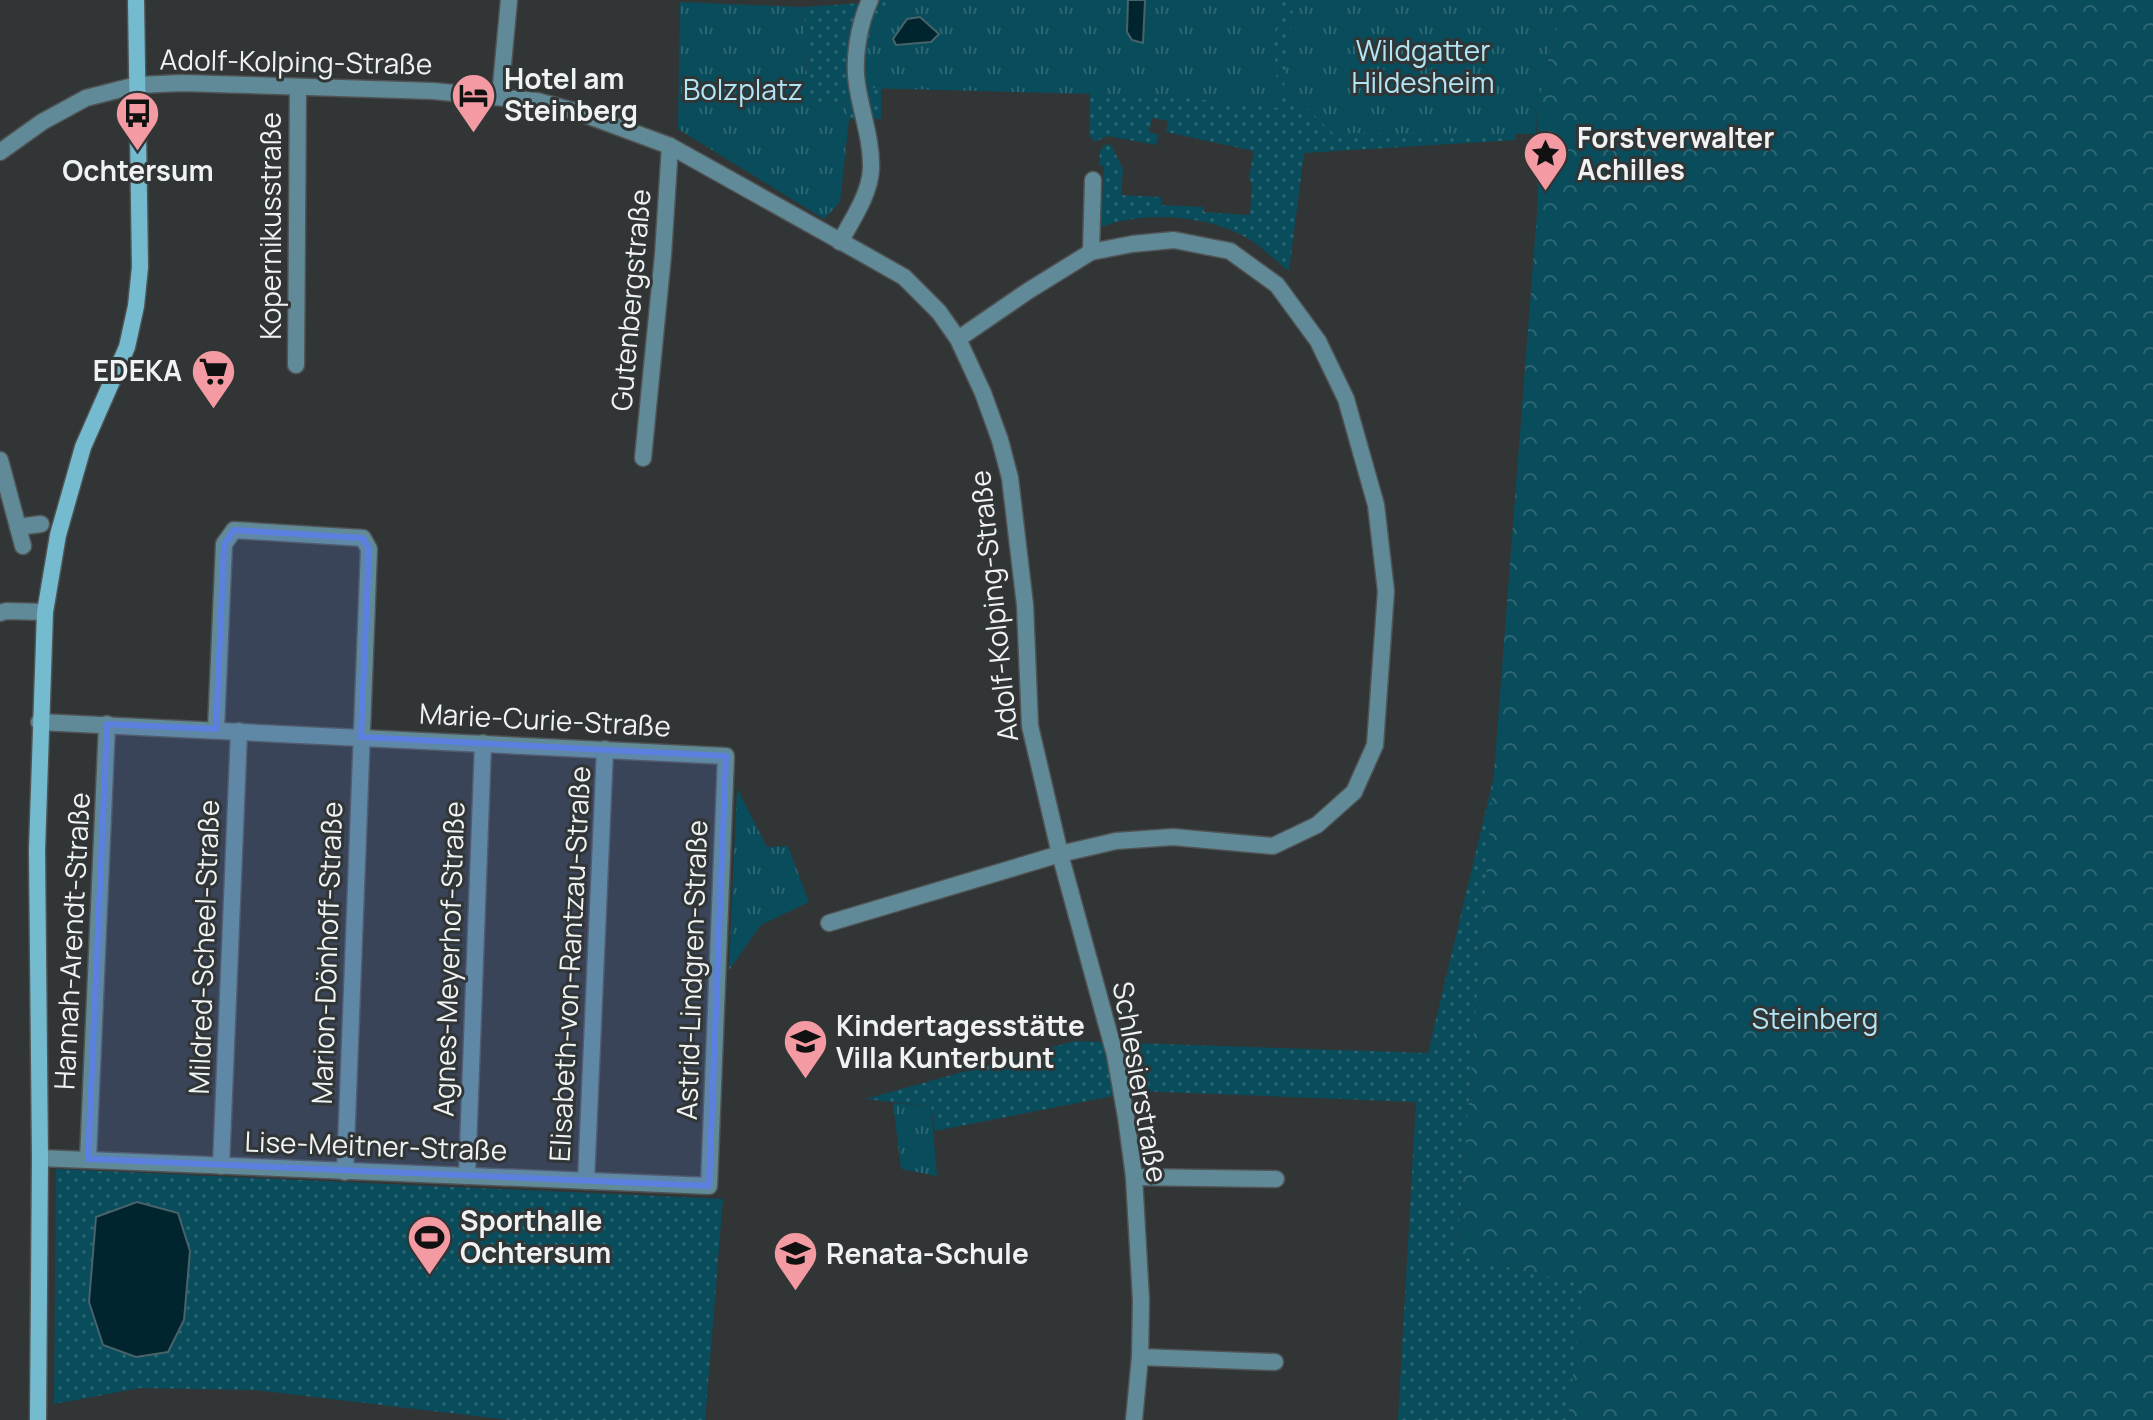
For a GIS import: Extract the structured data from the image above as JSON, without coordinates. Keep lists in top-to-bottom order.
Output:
{
  "streets": {
    "street": [
      "Adolf-Kolping-Straße",
      "Kopernikusstraße",
      "Gutenbergstraße",
      "Marie-Curie-Straße",
      "Hannah-Arendt-Straße",
      "Mildred-Scheel-Straße",
      "Marion-Dönhoff-Straße",
      "Agnes-Meyerhof-Straße",
      "Elisabeth-von-Rantzau-Straße",
      "Astrid-Lindgren-Straße",
      "Schlesierstraße",
      "Lise-Meitner-Straße"
    ]
  },
  "crossings": [
    ["Adolf-Kolping-Straße", "Kopernikusstraße"],
    ["Adolf-Kolping-Straße", "Gutenbergstraße"],
    ["Adolf-Kolping-Straße", "Schlesierstraße"],
    ["Marie-Curie-Straße", "Hannah-Arendt-Straße"],
    ["Marie-Curie-Straße", "Mildred-Scheel-Straße"],
    ["Marie-Curie-Straße", "Marion-Dönhoff-Straße"],
    ["Marie-Curie-Straße", "Agnes-Meyerhof-Straße"],
    ["Marie-Curie-Straße", "Elisabeth-von-Rantzau-Straße"],
    ["Marie-Curie-Straße", "Astrid-Lindgren-Straße"],
    ["Hannah-Arendt-Straße", "Lise-Meitner-Straße"],
    ["Mildred-Scheel-Straße", "Lise-Meitner-Straße"],
    ["Marion-Dönhoff-Straße", "Lise-Meitner-Straße"],
    ["Agnes-Meyerhof-Straße", "Lise-Meitner-Straße"],
    ["Elisabeth-von-Rantzau-Straße", "Lise-Meitner-Straße"],
    ["Astrid-Lindgren-Straße", "Lise-Meitner-Straße"]
  ],
  "parks": ["Wildgatter Hildesheim", "Bolzplatz", "Steinberg"],
  "places": {
    "hotel": ["Hotel am Steinberg"],
    "bus stop": ["Ochtersum"],
    "place": ["Forstverwalter Achilles"],
    "supermarket": ["EDEKA"],
    "school or university": ["Kindertagesstätte Villa Kunterbunt", "Renata-Schule"],
    "sports": ["Sporthalle Ochtersum"]
  }
}
